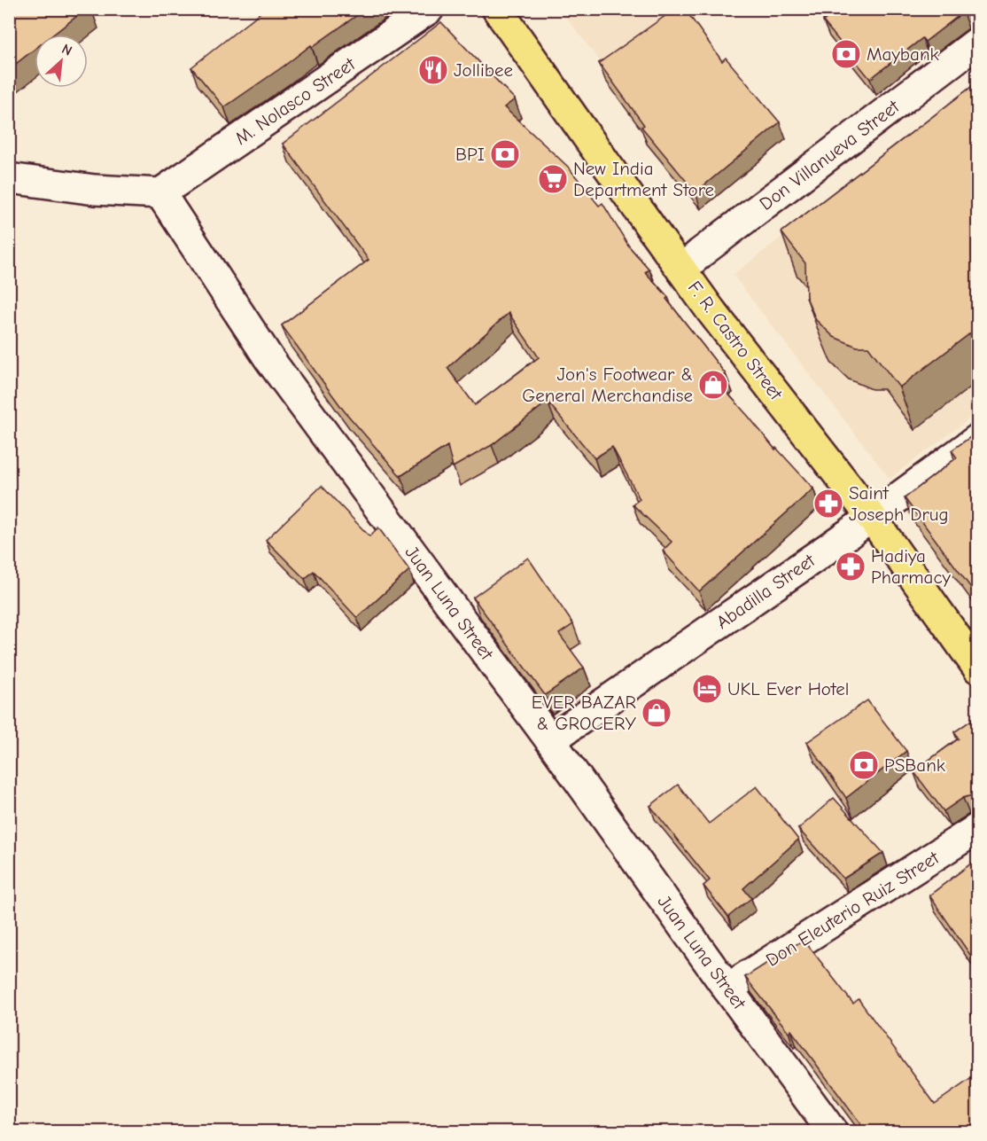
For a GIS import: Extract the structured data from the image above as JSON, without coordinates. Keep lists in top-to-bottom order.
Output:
{
  "streets": {
    "main road": ["F. R. Castro Street"],
    "street": [
      "M. Nolasco Street",
      "Don Villanueva Street",
      "Abadilla Street",
      "Juan Luna Street",
      "Don Eleuterio Ruiz Street"
    ]
  },
  "crossings": [
    ["M. Nolasco Street", "Juan Luna Street"],
    ["Don Villanueva Street", "F. R. Castro Street"],
    ["F. R. Castro Street", "Abadilla Street"],
    ["Abadilla Street", "Juan Luna Street"],
    ["Juan Luna Street", "Don Eleuterio Ruiz Street"]
  ],
  "places": {
    "bank": ["Maybank", "BPI", "PSBank"],
    "restaurant": ["Jollibee"],
    "supermarket": ["New India Department Store"],
    "shop": ["Jon's Footwear & General Merchandise", "EVER BAZAR & GROCERY"],
    "pharmacy": ["Saint Joseph Drug", "Hadiya Pharmacy"],
    "hotel": ["UKL Ever Hotel"]
  },
  "north": "top right"
}
